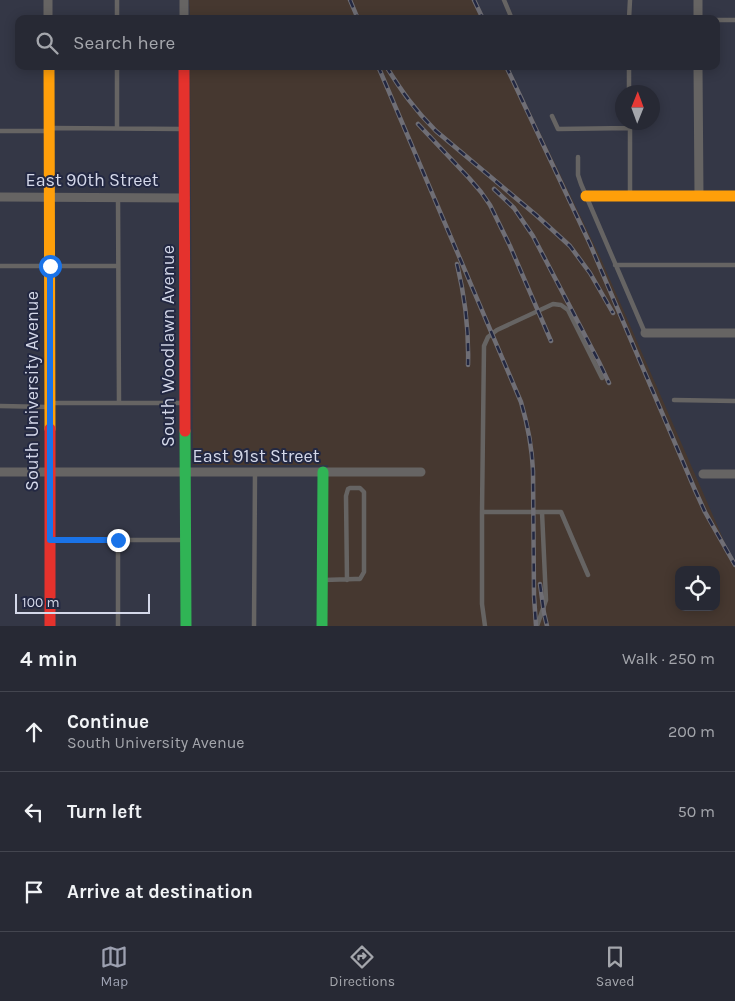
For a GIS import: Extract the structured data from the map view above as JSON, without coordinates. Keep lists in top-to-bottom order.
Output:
{
  "streets": {
    "street": [
      "East 90th Street",
      "South Woodlawn Avenue",
      "South University Avenue",
      "East 91st Street"
    ]
  },
  "crossings": [
    ["East 90th Street", "South Woodlawn Avenue"],
    ["East 90th Street", "South University Avenue"],
    ["South Woodlawn Avenue", "East 91st Street"],
    ["South University Avenue", "East 91st Street"]
  ],
  "scale_bar": "100 m",
  "north": "top",
  "page": {
    "search": "Search here",
    "scale": "100 m",
    "heading": ["4 min", "Walk · 250 m"],
    "list": [
      ["Continue", "South University Avenue", "200 m"],
      ["Turn left", "50 m"],
      "Arrive at destination"
    ],
    "nav": ["Map", "Directions", "Saved"]
  }
}
